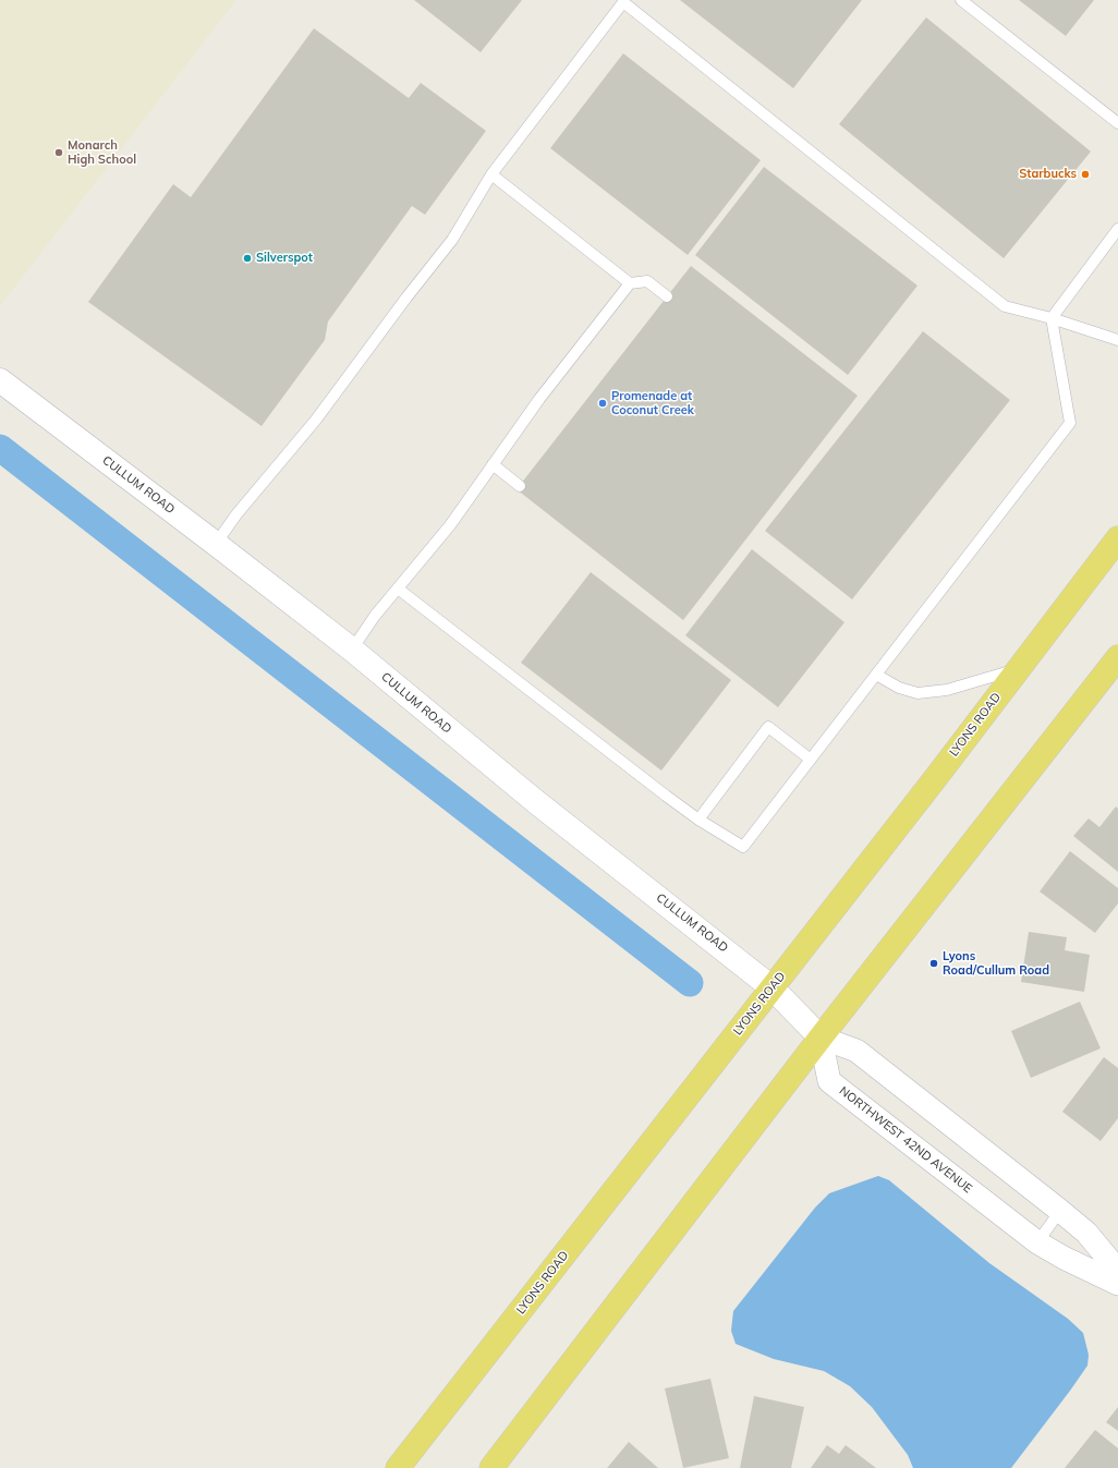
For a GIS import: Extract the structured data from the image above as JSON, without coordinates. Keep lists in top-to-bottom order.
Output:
{
  "streets": {
    "main road": ["LYONS ROAD"],
    "street": ["CULLUM ROAD", "NORTHWEST 42ND AVENUE"]
  },
  "crossings": [
    ["CULLUM ROAD", "LYONS ROAD"],
    ["CULLUM ROAD", "NORTHWEST 42ND AVENUE"]
  ],
  "places": [
    "Monarch High School",
    "Starbucks",
    "Silverspot",
    "Promenade at Coconut Creek",
    "Lyons Road/Cullum Road"
  ]
}
